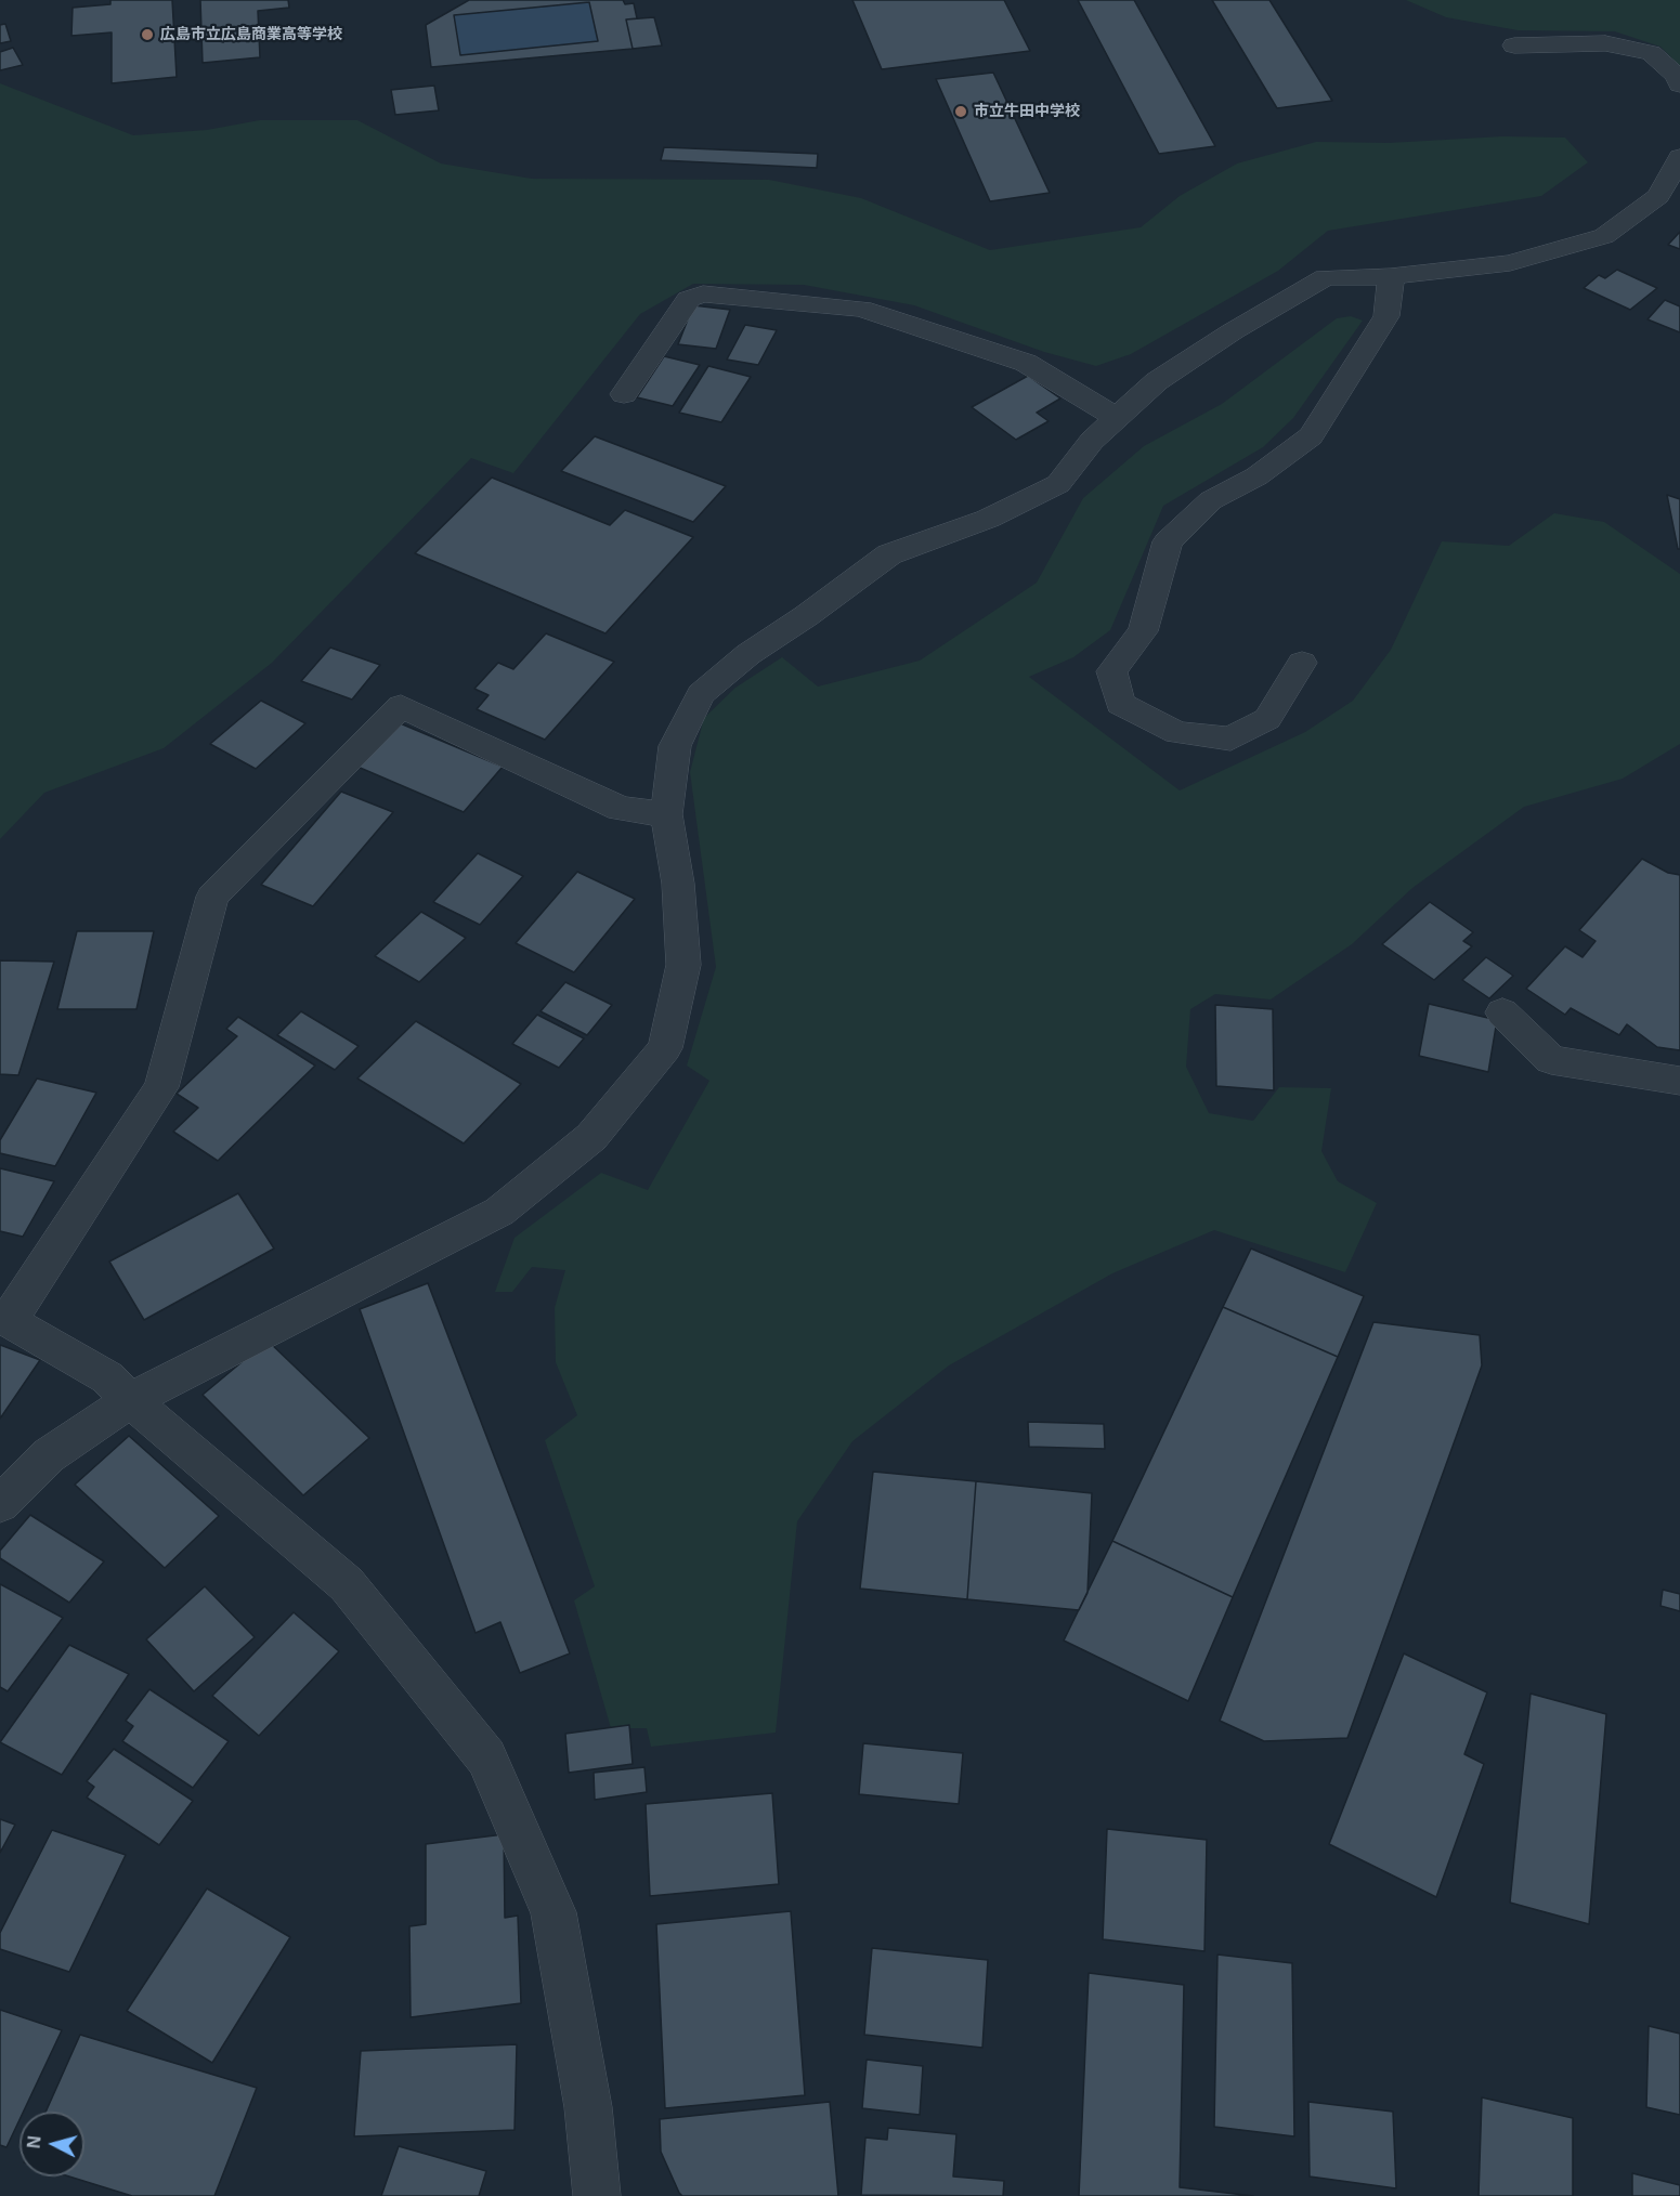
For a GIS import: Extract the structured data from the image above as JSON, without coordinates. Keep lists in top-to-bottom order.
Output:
{
  "places": ["広島市立広島商業高等学校", "市立牛田中学校"],
  "north": "left"
}
